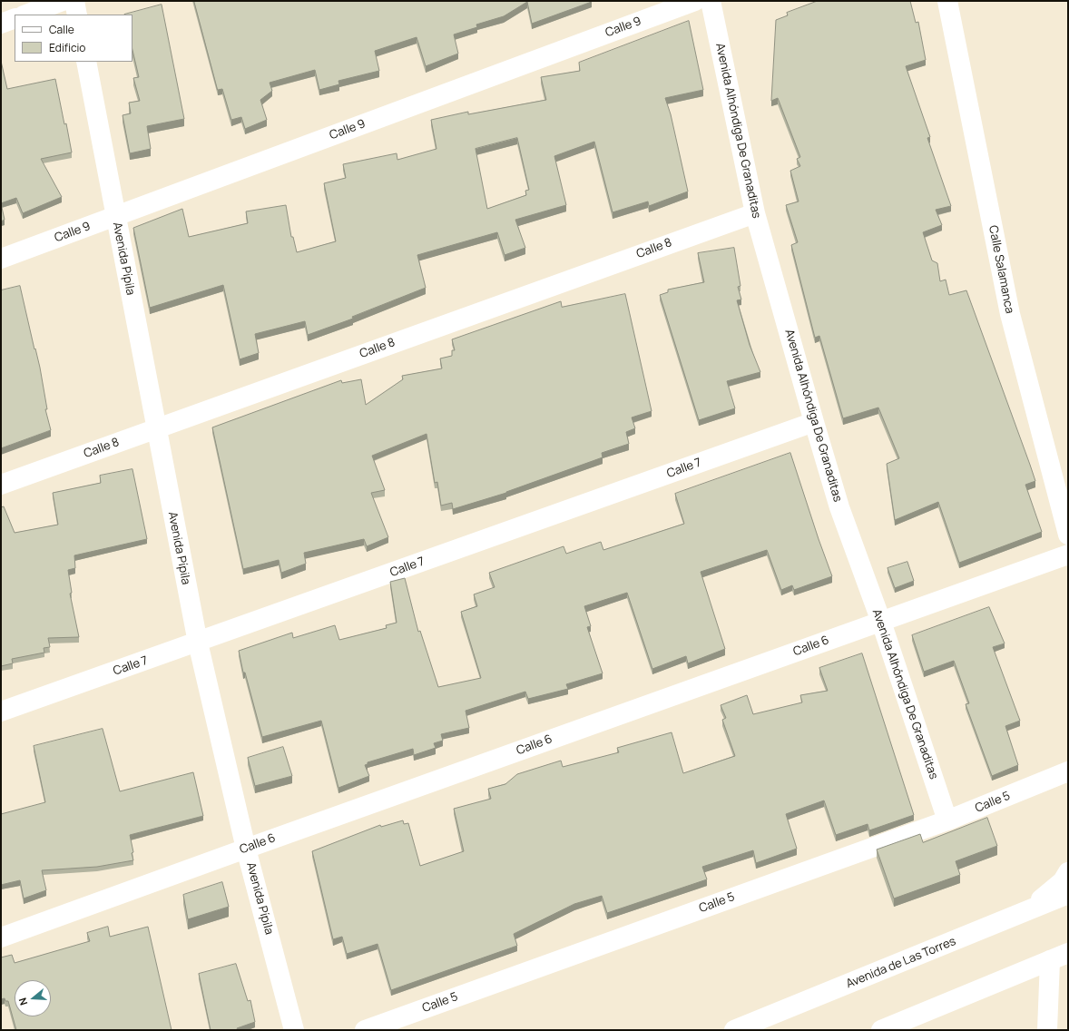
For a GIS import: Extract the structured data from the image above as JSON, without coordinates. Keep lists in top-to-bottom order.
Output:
{
  "streets": {
    "street": [
      "Calle 9",
      "Avenida Alhóndiga De Granaditas",
      "Calle 8",
      "Avenida Pípila",
      "Calle Salamanca",
      "Calle 7",
      "Calle 6",
      "Calle 5",
      "Avenida de Las Torres"
    ]
  },
  "crossings": [
    ["Calle 9", "Avenida Pípila"],
    ["Avenida Alhóndiga De Granaditas", "Calle 8"],
    ["Avenida Alhóndiga De Granaditas", "Calle 7"],
    ["Avenida Alhóndiga De Granaditas", "Calle 6"],
    ["Avenida Alhóndiga De Granaditas", "Calle 5"],
    ["Calle 8", "Avenida Pípila"],
    ["Avenida Pípila", "Calle 7"],
    ["Avenida Pípila", "Calle 6"]
  ],
  "legend": ["Calle", "Edificio"],
  "north": "left"
}
